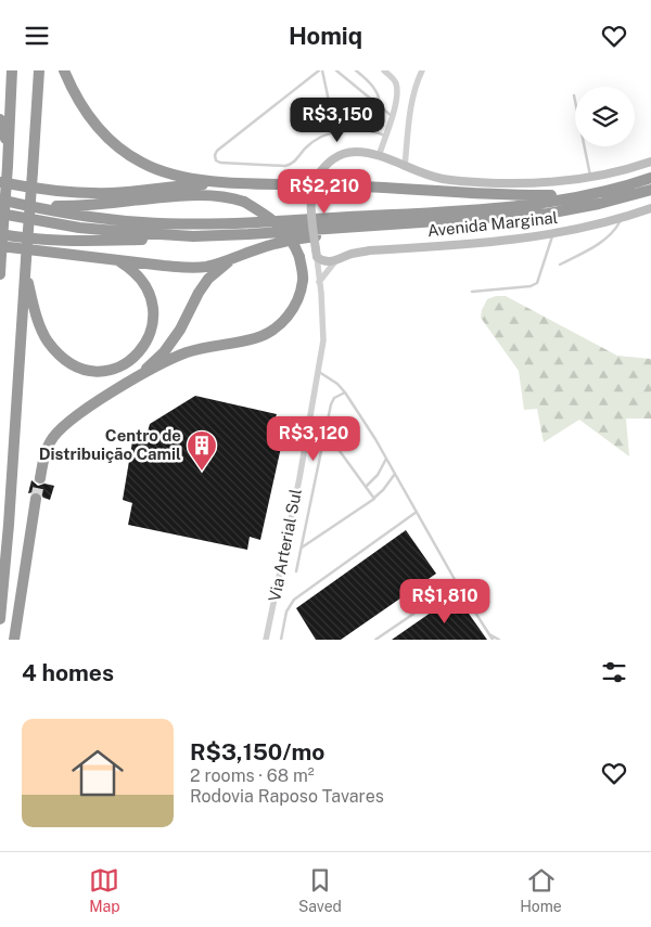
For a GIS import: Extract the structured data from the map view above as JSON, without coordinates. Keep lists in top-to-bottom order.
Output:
{
  "streets": {
    "main road": ["Avenida Marginal"],
    "street": ["Via Arterial Sul"]
  },
  "places": {
    "building": ["Centro de Distribuição Camil"]
  },
  "page": {
    "header": "Homiq",
    "price": [
      "R$3,150",
      "R$2,210",
      "R$3,120",
      "R$1,810"
    ],
    "heading": "4 homes",
    "list": [
      {
        "name": "R$3,150/mo",
        "note": "2 rooms · 68 m² · Rodovia Raposo Tavares"
      }
    ],
    "tabs": ["Map", "Saved", "Home"]
  }
}
